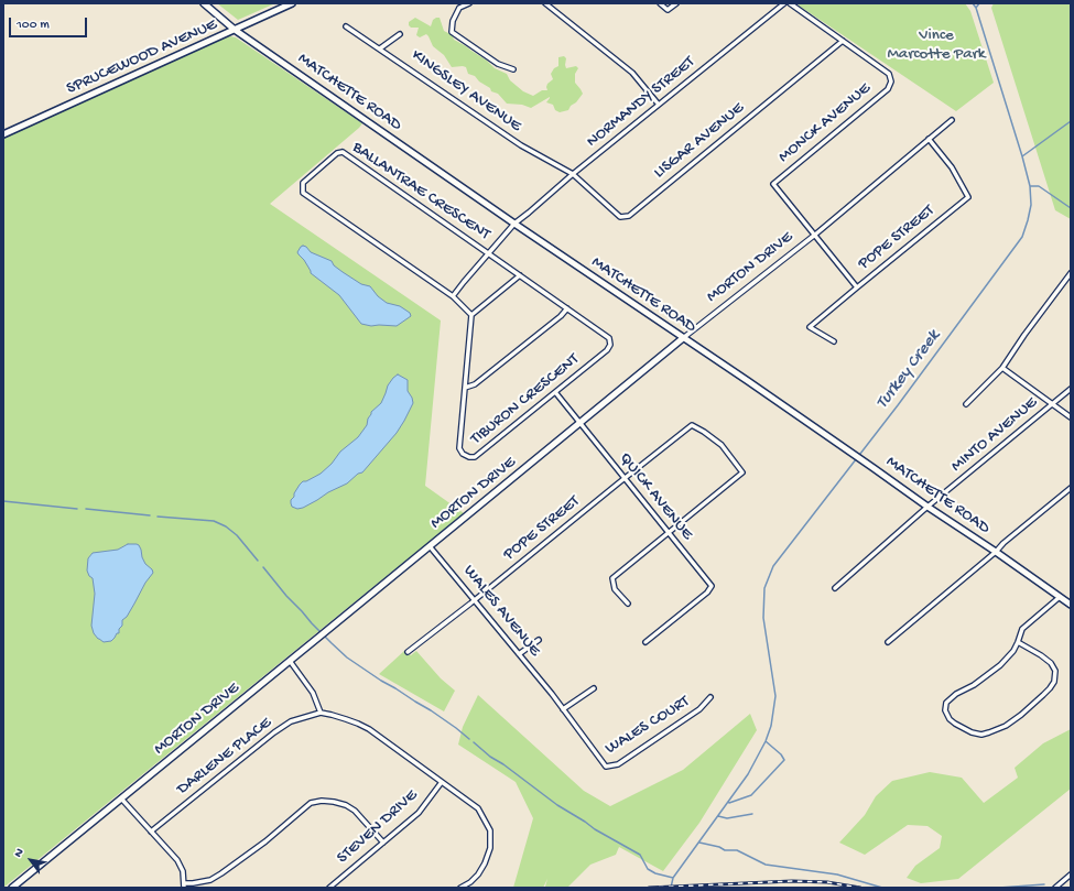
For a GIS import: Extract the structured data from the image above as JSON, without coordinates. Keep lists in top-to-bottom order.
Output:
{
  "streets": {
    "street": [
      "SPRUCEWOOD AVENUE",
      "KINGSLEY AVENUE",
      "MATCHETTE ROAD",
      "NORMANDY STREET",
      "MONCK AVENUE",
      "LISGAR AVENUE",
      "BALLANTRAE CRESCENT",
      "POPE STREET",
      "MORTON DRIVE",
      "TIBURON CRESCENT",
      "MINTO AVENUE",
      "QUICK AVENUE",
      "WALES AVENUE",
      "WALES COURT",
      "DARLENE PLACE",
      "STEVEN DRIVE"
    ]
  },
  "crossings": [
    ["SPRUCEWOOD AVENUE", "MATCHETTE ROAD"],
    ["KINGSLEY AVENUE", "NORMANDY STREET"],
    ["KINGSLEY AVENUE", "LISGAR AVENUE"],
    ["MATCHETTE ROAD", "NORMANDY STREET"],
    ["MATCHETTE ROAD", "MORTON DRIVE"],
    ["MATCHETTE ROAD", "MINTO AVENUE"],
    ["NORMANDY STREET", "LISGAR AVENUE"],
    ["NORMANDY STREET", "BALLANTRAE CRESCENT"],
    ["NORMANDY STREET", "TIBURON CRESCENT"],
    ["MONCK AVENUE", "LISGAR AVENUE"],
    ["MONCK AVENUE", "MORTON DRIVE"],
    ["BALLANTRAE CRESCENT", "TIBURON CRESCENT"],
    ["POPE STREET", "MORTON DRIVE"],
    ["POPE STREET", "QUICK AVENUE"],
    ["POPE STREET", "WALES AVENUE"],
    ["MORTON DRIVE", "QUICK AVENUE"],
    ["MORTON DRIVE", "WALES AVENUE"],
    ["TIBURON CRESCENT", "QUICK AVENUE"],
    ["WALES AVENUE", "WALES COURT"]
  ],
  "water": ["Turkey Creek"],
  "parks": ["Vince Marcotte Park"],
  "scale_bar": "100 m",
  "north": "top left"
}
